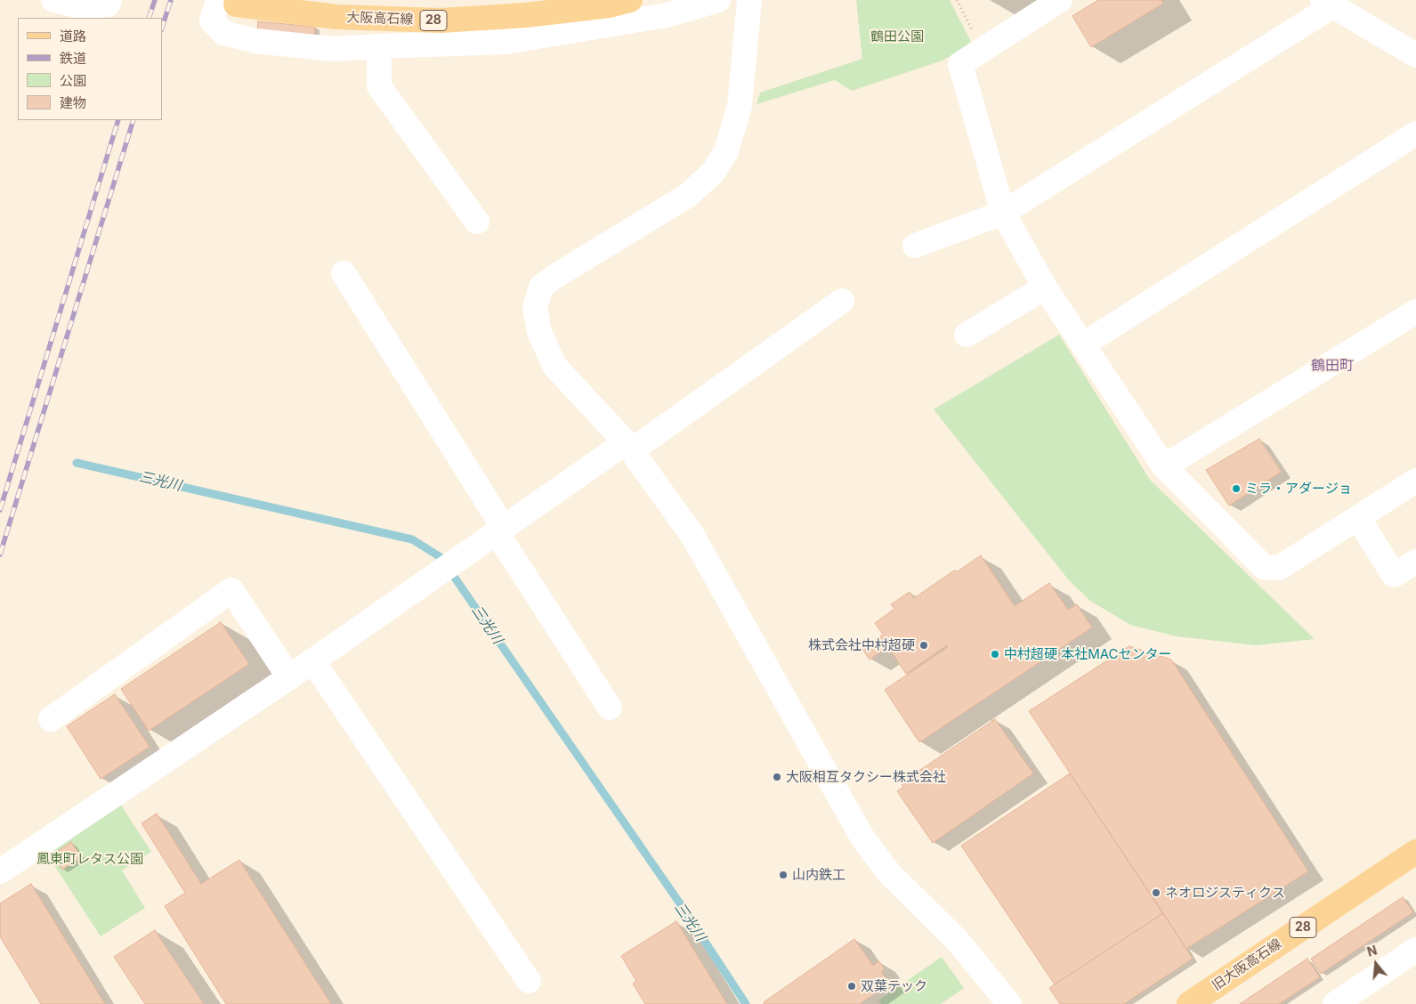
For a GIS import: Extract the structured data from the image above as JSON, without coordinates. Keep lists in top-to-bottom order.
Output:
{
  "streets": {
    "main road": ["大阪高石線", "28", "旧大阪高石線"]
  },
  "districts": ["鶴田町"],
  "water": ["三光川"],
  "parks": ["鶴田公園", "鳳東町レタス公園"],
  "places": [
    "ミラ・アダージョ",
    "株式会社中村超硬",
    "中村超硬 本社MACセンター",
    "大阪相互タクシー株式会社",
    "山内鉄工",
    "ネオロジスティクス",
    "双葉テック"
  ],
  "legend": [
    "道路",
    "鉄道",
    "公園",
    "建物"
  ],
  "north": "top"
}
